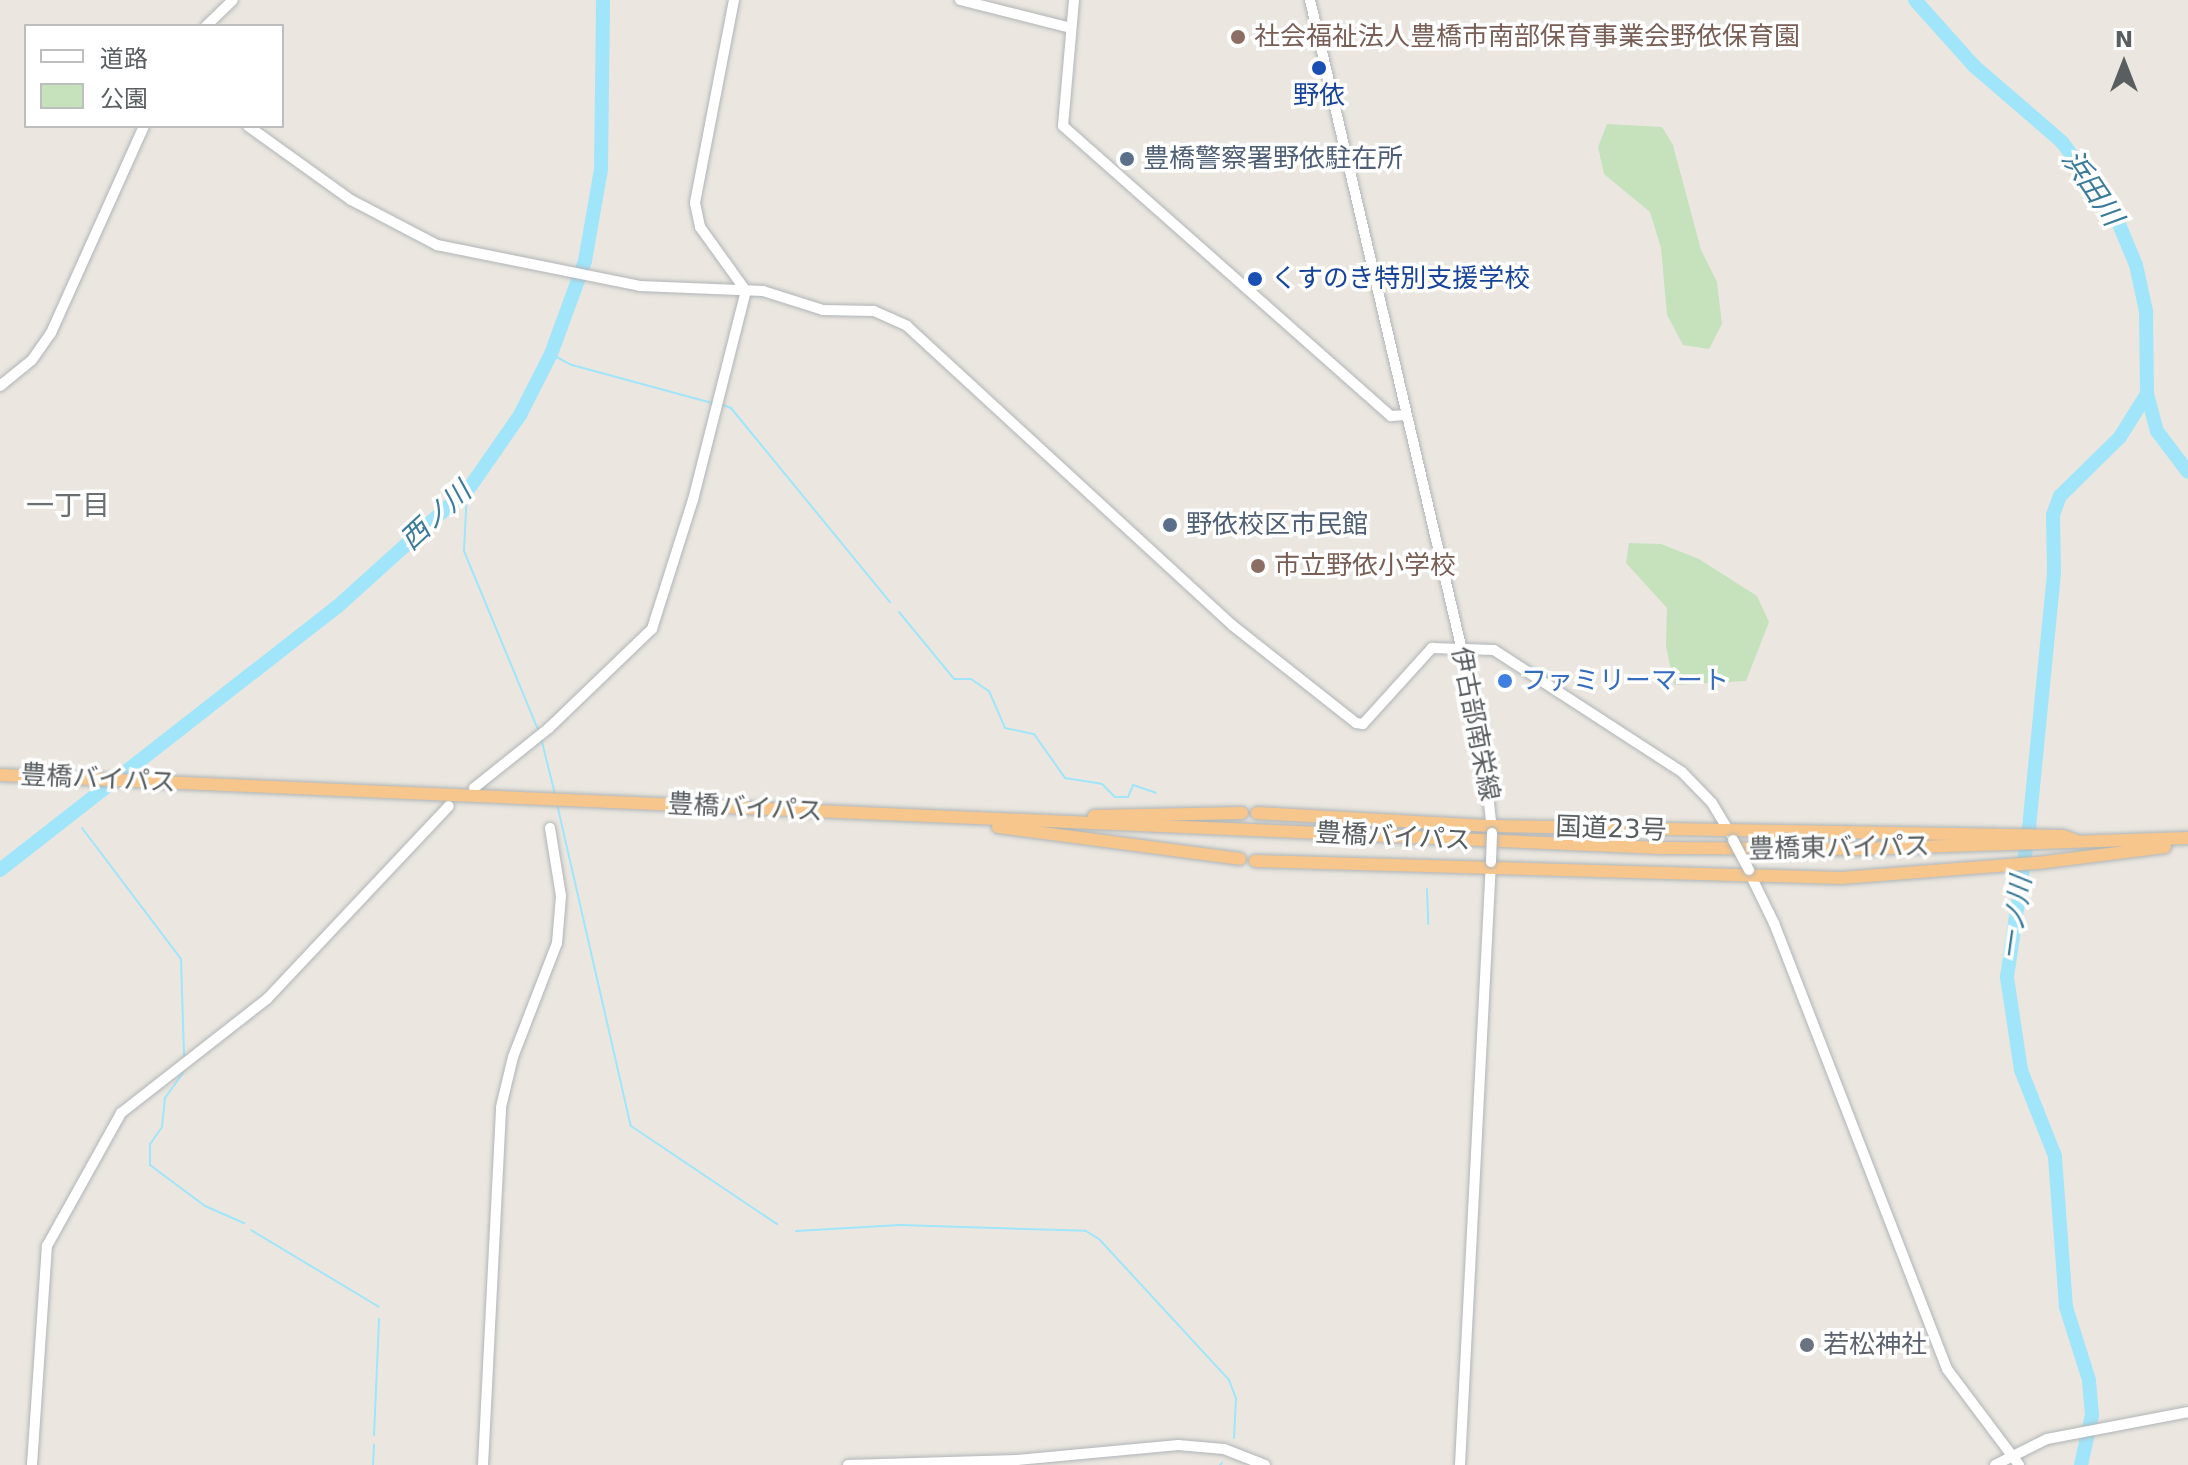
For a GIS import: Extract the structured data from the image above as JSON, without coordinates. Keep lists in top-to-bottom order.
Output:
{
  "streets": {
    "highway": ["豊橋バイパス", "国道23号", "豊橋東バイパス"],
    "street": ["伊古部南栄線"]
  },
  "crossings": [
    ["伊古部南栄線", "豊橋バイパス"],
    ["伊古部南栄線", "国道23号"],
    ["伊古部南栄線", "豊橋東バイパス"],
    ["豊橋バイパス", "国道23号"],
    ["豊橋バイパス", "豊橋東バイパス"],
    ["国道23号", "豊橋東バイパス"]
  ],
  "districts": ["一丁目"],
  "water": ["浜田川", "西ノ川", "一ノ川"],
  "places": [
    "社会福祉法人豊橋市南部保育事業会野依保育園",
    "野依",
    "豊橋警察署野依駐在所",
    "くすのき特別支援学校",
    "野依校区市民館",
    "市立野依小学校",
    "ファミリーマート",
    "若松神社"
  ],
  "legend": ["道路", "公園"],
  "north": "top"
}
